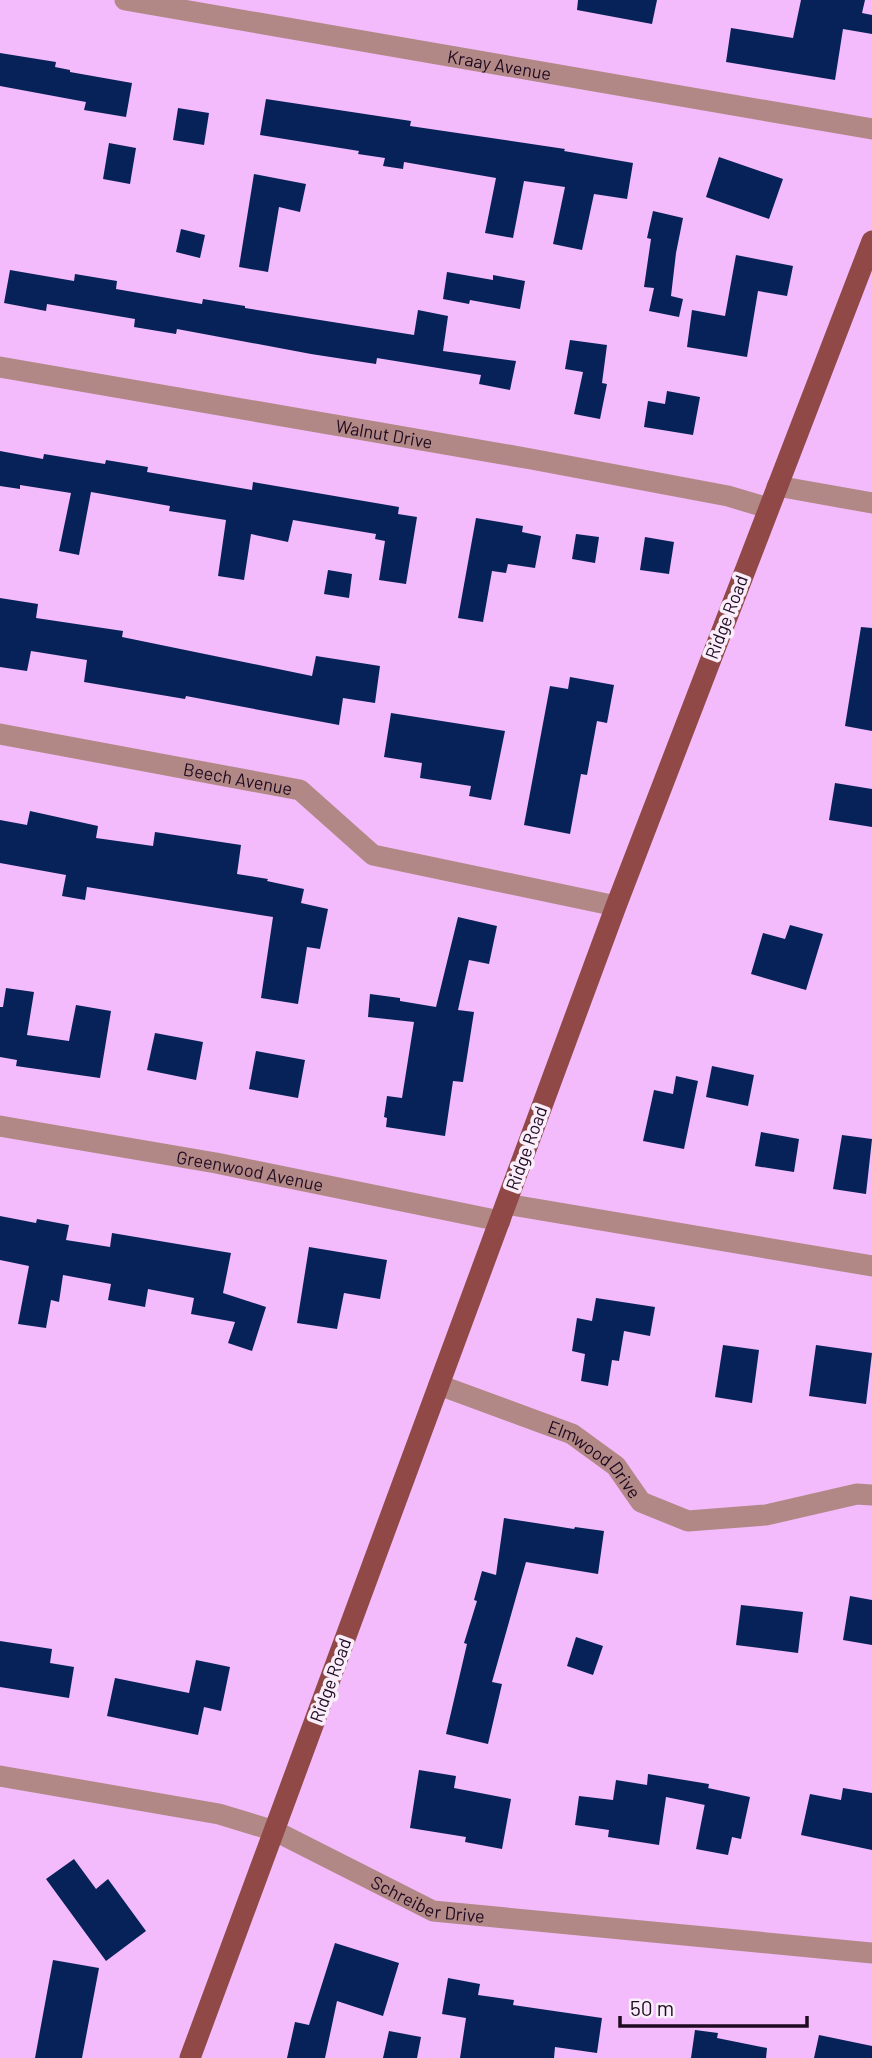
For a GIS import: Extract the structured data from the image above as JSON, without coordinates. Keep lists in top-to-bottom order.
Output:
{
  "streets": {
    "main road": ["Ridge Road"],
    "street": [
      "Kraay Avenue",
      "Walnut Drive",
      "Beech Avenue",
      "Greenwood Avenue",
      "Elmwood Drive",
      "Schreiber Drive"
    ]
  },
  "crossings": [
    ["Walnut Drive", "Ridge Road"],
    ["Ridge Road", "Beech Avenue"],
    ["Ridge Road", "Greenwood Avenue"],
    ["Ridge Road", "Elmwood Drive"],
    ["Ridge Road", "Schreiber Drive"]
  ],
  "scale_bar": "50 m"
}
